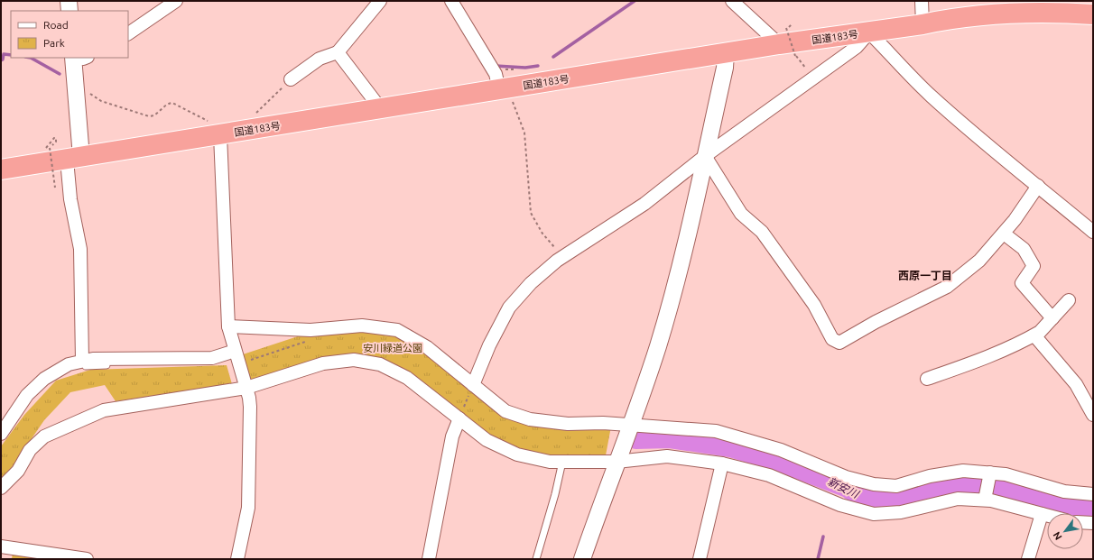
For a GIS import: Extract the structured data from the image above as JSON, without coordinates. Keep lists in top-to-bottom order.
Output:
{
  "streets": {
    "highway": ["国道183号"]
  },
  "districts": ["西原一丁目"],
  "water": ["新安川"],
  "parks": ["安川緑道公園"],
  "legend": ["Road", "Park"],
  "north": "bottom left"
}
